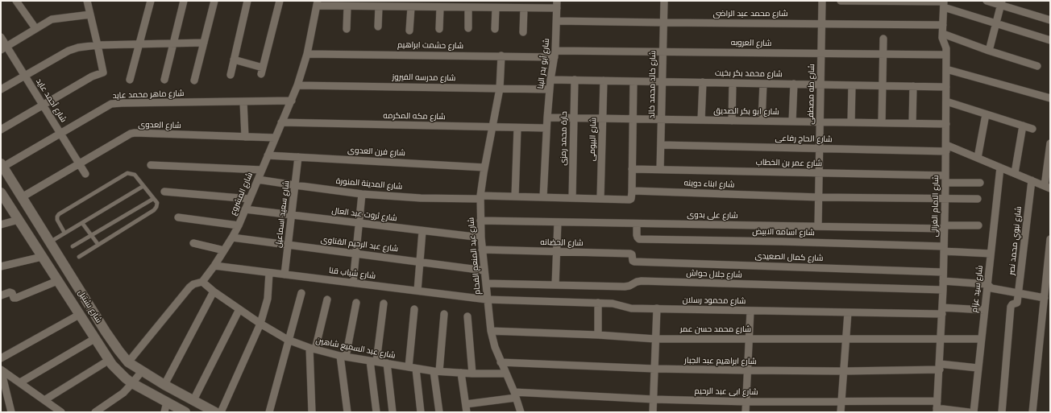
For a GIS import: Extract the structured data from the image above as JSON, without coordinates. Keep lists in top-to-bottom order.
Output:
{
  "streets": {
    "street": [
      "شارع محمد عبد الراضى",
      "شارع العروبه",
      "شارع حشمت ابراهيم",
      "شارع أبو بدر البنا",
      "شارع محمد بكر بخيت",
      "شارع مدرسه الفيروز",
      "شارع خالد محمد خالد",
      "شارع طه مصطفى",
      "شارع ماهر محمد عايد",
      "شارع أحمد عايد",
      "شارع ابو بكر الصديق",
      "شارع مكه المكرمه",
      "شارع العدوى",
      "حارة محمد رمزى",
      "شارع البيومى",
      "شارع الحاج رفاعى",
      "شارع فرن العدوى",
      "شارع عمر بن الخطاب",
      "شارع المدينة المنورة",
      "شارع ابناء دوينه",
      "شارع المشروع",
      "شارع الامام الغزالى",
      "شارع سعيد اسماعيل",
      "شارع ثروت عبد العال",
      "شارع على بدوى",
      "شارع اسامه الابيض",
      "شارع نبوي محمد نصر",
      "شارع الحضانه",
      "شارع عبد الرحيم القناوى",
      "شارع عبد المنعم الفحام",
      "شارع كمال الصعيدى",
      "شارع شباب قنا",
      "شارع جلال حواش",
      "شارع سيد عزام",
      "شارع محمود رسلان",
      "شارع بشتيل",
      "شارع محمد حسن عمر",
      "شارع عبد السميع شاهين",
      "شارع ابراهيم عبد الجبار",
      "شارع ابى عبد الرحيم"
    ]
  },
  "crossings": [
    ["شارع محمد عبد الراضى", "شارع أبو بدر البنا"],
    ["شارع محمد عبد الراضى", "شارع خالد محمد خالد"],
    ["شارع محمد عبد الراضى", "شارع طه مصطفى"],
    ["شارع محمد عبد الراضى", "شارع الامام الغزالى"],
    ["شارع العروبه", "شارع حشمت ابراهيم"],
    ["شارع العروبه", "شارع أبو بدر البنا"],
    ["شارع العروبه", "شارع خالد محمد خالد"],
    ["شارع العروبه", "شارع طه مصطفى"],
    ["شارع العروبه", "شارع الامام الغزالى"],
    ["شارع حشمت ابراهيم", "شارع أبو بدر البنا"],
    ["شارع حشمت ابراهيم", "شارع المشروع"],
    ["شارع حشمت ابراهيم", "شارع عبد المنعم الفحام"],
    ["شارع أبو بدر البنا", "شارع محمد بكر بخيت"],
    ["شارع أبو بدر البنا", "شارع مدرسه الفيروز"],
    ["شارع أبو بدر البنا", "شارع ابو بكر الصديق"],
    ["شارع أبو بدر البنا", "شارع مكه المكرمه"],
    ["شارع محمد بكر بخيت", "شارع خالد محمد خالد"],
    ["شارع محمد بكر بخيت", "شارع طه مصطفى"],
    ["شارع محمد بكر بخيت", "حارة محمد رمزى"],
    ["شارع محمد بكر بخيت", "شارع البيومى"],
    ["شارع محمد بكر بخيت", "شارع الامام الغزالى"],
    ["شارع مدرسه الفيروز", "شارع المشروع"],
    ["شارع مدرسه الفيروز", "شارع عبد المنعم الفحام"],
    ["شارع خالد محمد خالد", "شارع ابو بكر الصديق"],
    ["شارع خالد محمد خالد", "شارع الحاج رفاعى"],
    ["شارع خالد محمد خالد", "شارع عمر بن الخطاب"],
    ["شارع طه مصطفى", "شارع ابو بكر الصديق"],
    ["شارع طه مصطفى", "شارع الحاج رفاعى"],
    ["شارع طه مصطفى", "شارع عمر بن الخطاب"],
    ["شارع طه مصطفى", "شارع ابناء دوينه"],
    ["شارع طه مصطفى", "شارع على بدوى"],
    ["شارع ماهر محمد عايد", "شارع أحمد عايد"],
    ["شارع ماهر محمد عايد", "شارع المشروع"],
    ["شارع ماهر محمد عايد", "شارع بشتيل"],
    ["شارع أحمد عايد", "شارع العدوى"],
    ["شارع ابو بكر الصديق", "حارة محمد رمزى"],
    ["شارع ابو بكر الصديق", "شارع البيومى"],
    ["شارع ابو بكر الصديق", "شارع الامام الغزالى"],
    ["شارع مكه المكرمه", "شارع المشروع"],
    ["شارع مكه المكرمه", "شارع عبد المنعم الفحام"],
    ["شارع العدوى", "شارع المشروع"],
    ["شارع العدوى", "شارع بشتيل"],
    ["شارع الحاج رفاعى", "شارع الامام الغزالى"],
    ["شارع فرن العدوى", "شارع المشروع"],
    ["شارع فرن العدوى", "شارع سعيد اسماعيل"],
    ["شارع فرن العدوى", "شارع عبد المنعم الفحام"],
    ["شارع عمر بن الخطاب", "شارع الامام الغزالى"],
    ["شارع المدينة المنورة", "شارع المشروع"],
    ["شارع المدينة المنورة", "شارع سعيد اسماعيل"],
    ["شارع المدينة المنورة", "شارع عبد المنعم الفحام"],
    ["شارع ابناء دوينه", "شارع الامام الغزالى"],
    ["شارع المشروع", "شارع ثروت عبد العال"],
    ["شارع المشروع", "شارع عبد الرحيم القناوى"],
    ["شارع المشروع", "شارع شباب قنا"],
    ["شارع المشروع", "شارع بشتيل"],
    ["شارع المشروع", "شارع عبد السميع شاهين"],
    ["شارع الامام الغزالى", "شارع على بدوى"],
    ["شارع الامام الغزالى", "شارع اسامه الابيض"],
    ["شارع الامام الغزالى", "شارع كمال الصعيدى"],
    ["شارع الامام الغزالى", "شارع جلال حواش"],
    ["شارع الامام الغزالى", "شارع محمود رسلان"],
    ["شارع الامام الغزالى", "شارع محمد حسن عمر"],
    ["شارع الامام الغزالى", "شارع ابراهيم عبد الجبار"],
    ["شارع الامام الغزالى", "شارع ابى عبد الرحيم"],
    ["شارع سعيد اسماعيل", "شارع ثروت عبد العال"],
    ["شارع سعيد اسماعيل", "شارع عبد الرحيم القناوى"],
    ["شارع سعيد اسماعيل", "شارع شباب قنا"],
    ["شارع ثروت عبد العال", "شارع عبد المنعم الفحام"],
    ["شارع على بدوى", "شارع اسامه الابيض"],
    ["شارع على بدوى", "شارع عبد المنعم الفحام"],
    ["شارع الحضانه", "شارع عبد المنعم الفحام"],
    ["شارع الحضانه", "شارع كمال الصعيدى"],
    ["شارع عبد الرحيم القناوى", "شارع عبد المنعم الفحام"],
    ["شارع عبد المنعم الفحام", "شارع شباب قنا"],
    ["شارع عبد المنعم الفحام", "شارع جلال حواش"],
    ["شارع عبد المنعم الفحام", "شارع محمود رسلان"],
    ["شارع عبد المنعم الفحام", "شارع محمد حسن عمر"],
    ["شارع عبد المنعم الفحام", "شارع عبد السميع شاهين"],
    ["شارع عبد المنعم الفحام", "شارع ابراهيم عبد الجبار"],
    ["شارع عبد المنعم الفحام", "شارع ابى عبد الرحيم"],
    ["شارع شباب قنا", "شارع محمود رسلان"],
    ["شارع سيد عزام", "شارع محمود رسلان"],
    ["شارع سيد عزام", "شارع محمد حسن عمر"],
    ["شارع سيد عزام", "شارع ابراهيم عبد الجبار"]
  ]
}
